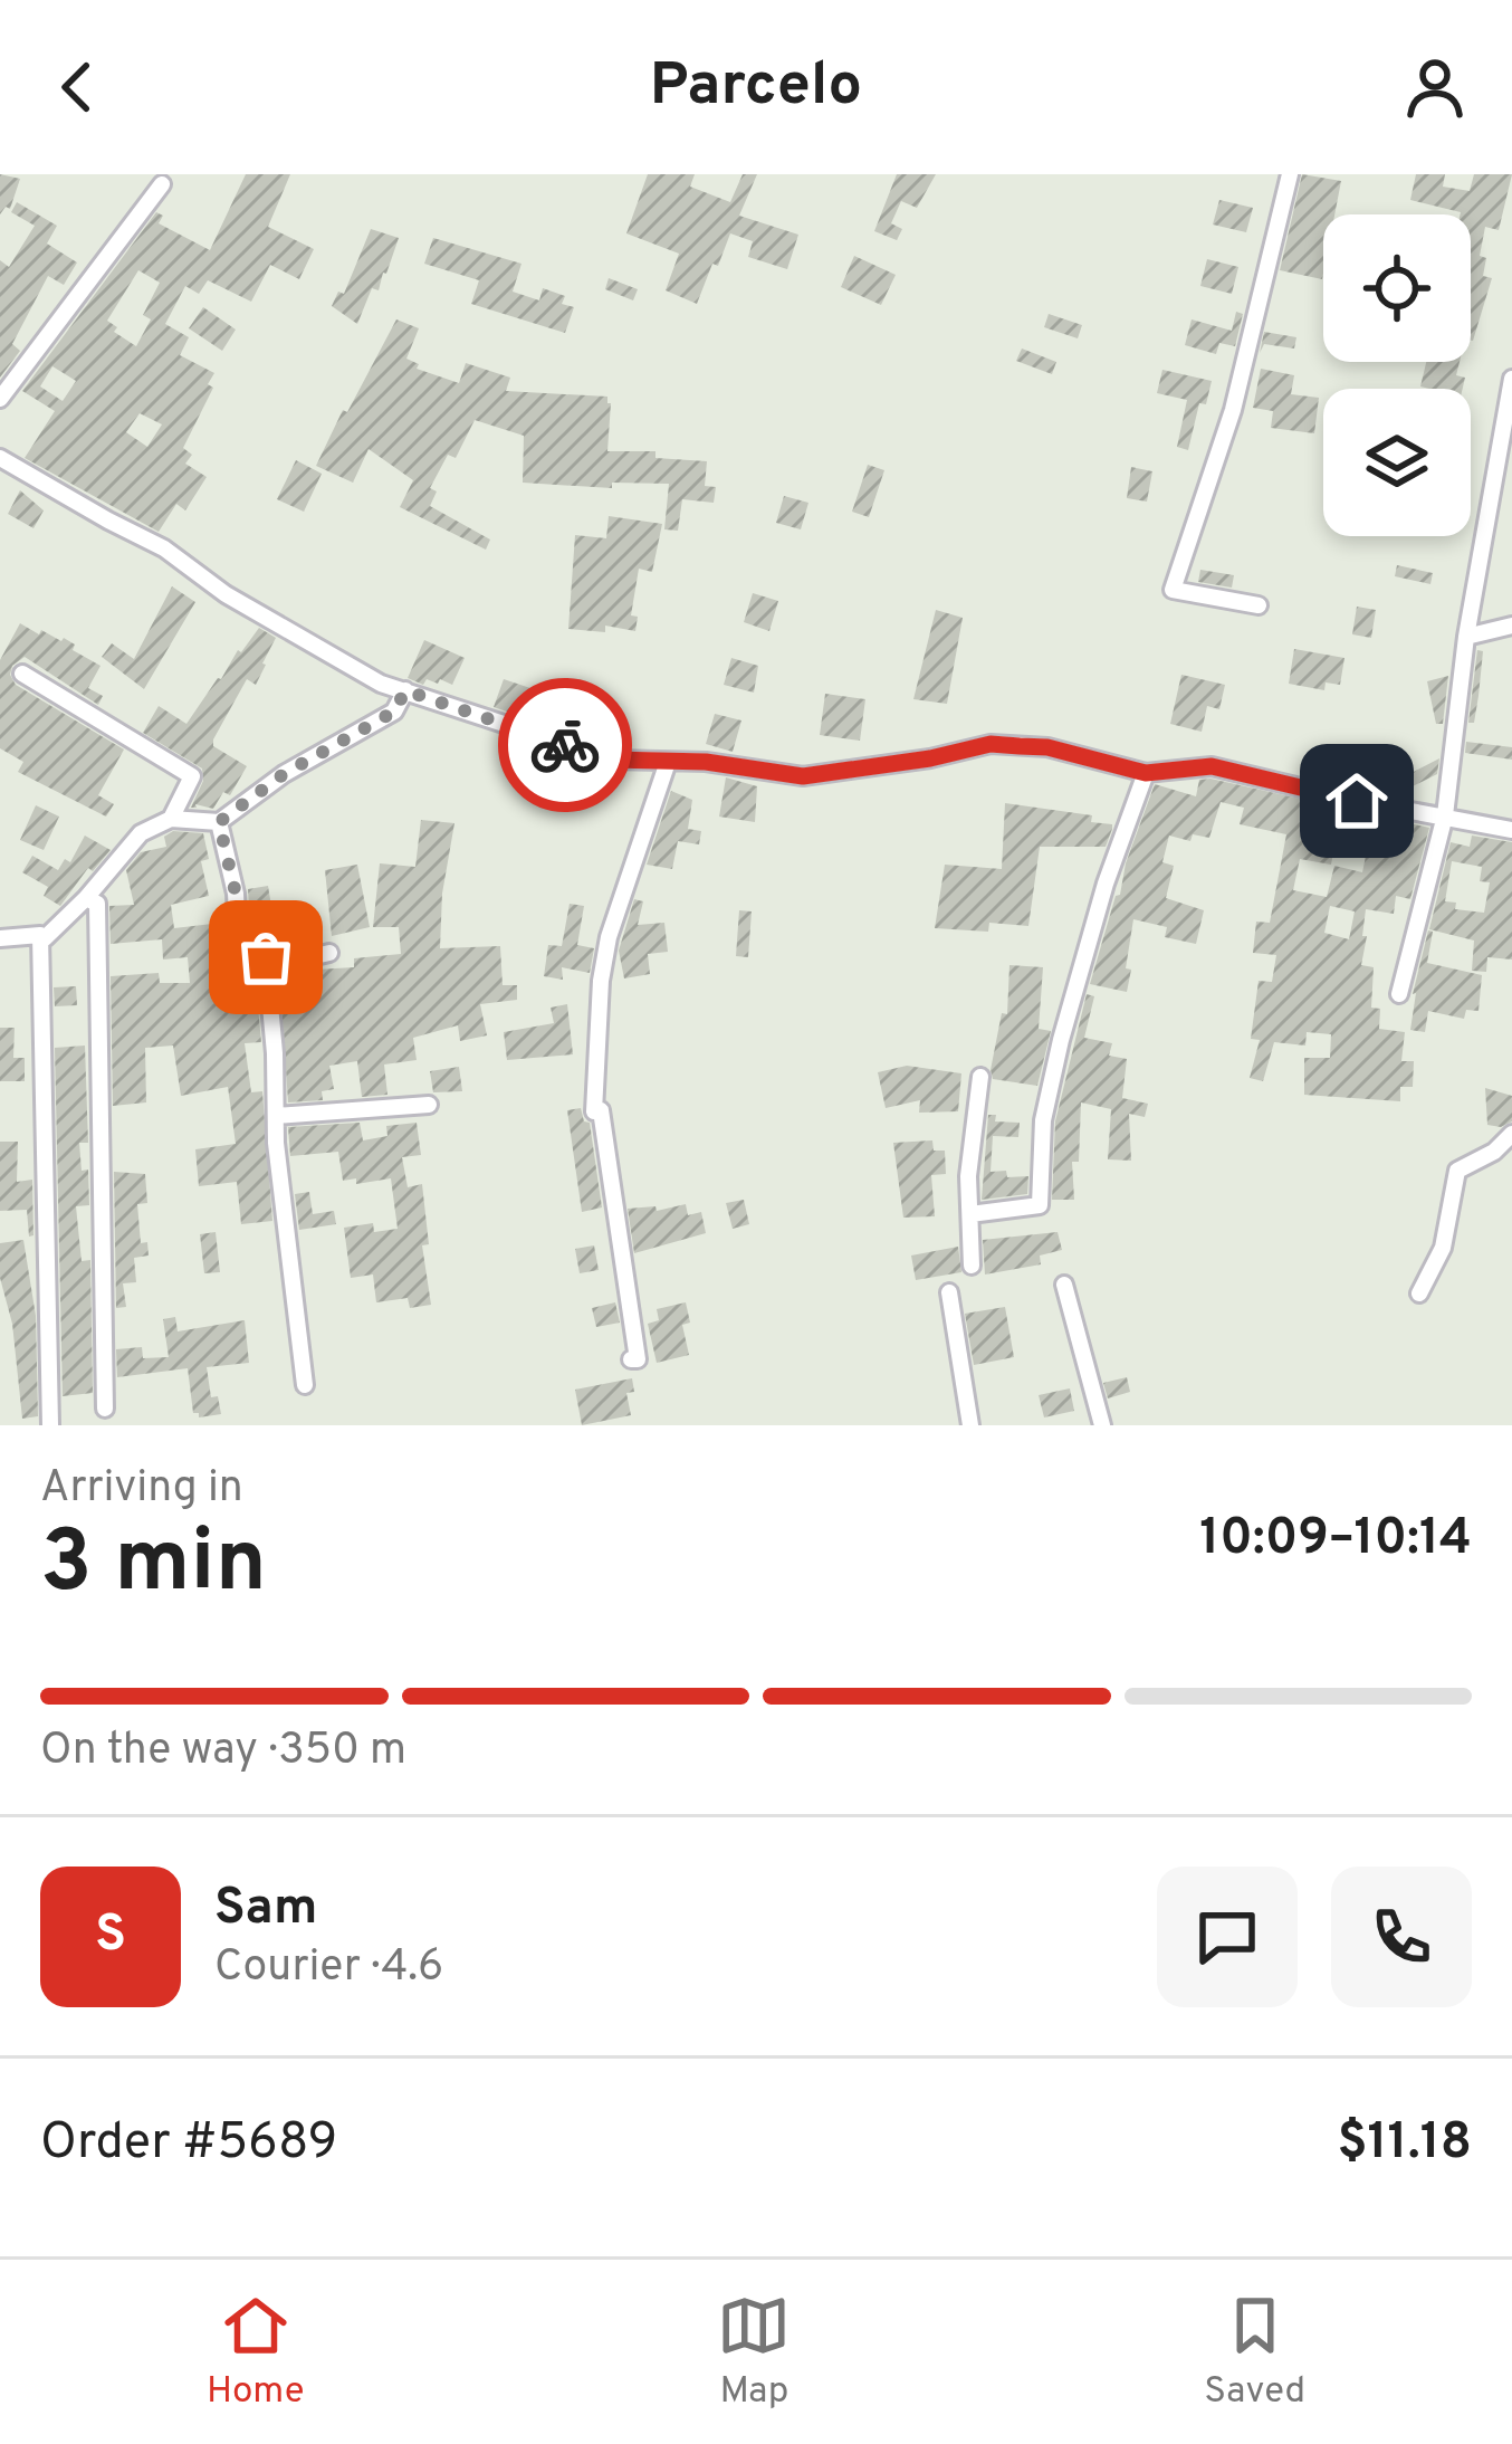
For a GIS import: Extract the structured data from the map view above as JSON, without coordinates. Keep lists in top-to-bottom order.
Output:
{
  "page": {
    "header": "Parcelo",
    "heading": ["3 min", "Arriving in", "10:09–10:14"],
    "panel": [
      "Sam",
      "Courier · 4.6",
      "Order #5689",
      "$11.18"
    ],
    "bar": "On the way · 350 m",
    "round": "S",
    "tabs": ["Home", "Map", "Saved"]
  }
}
